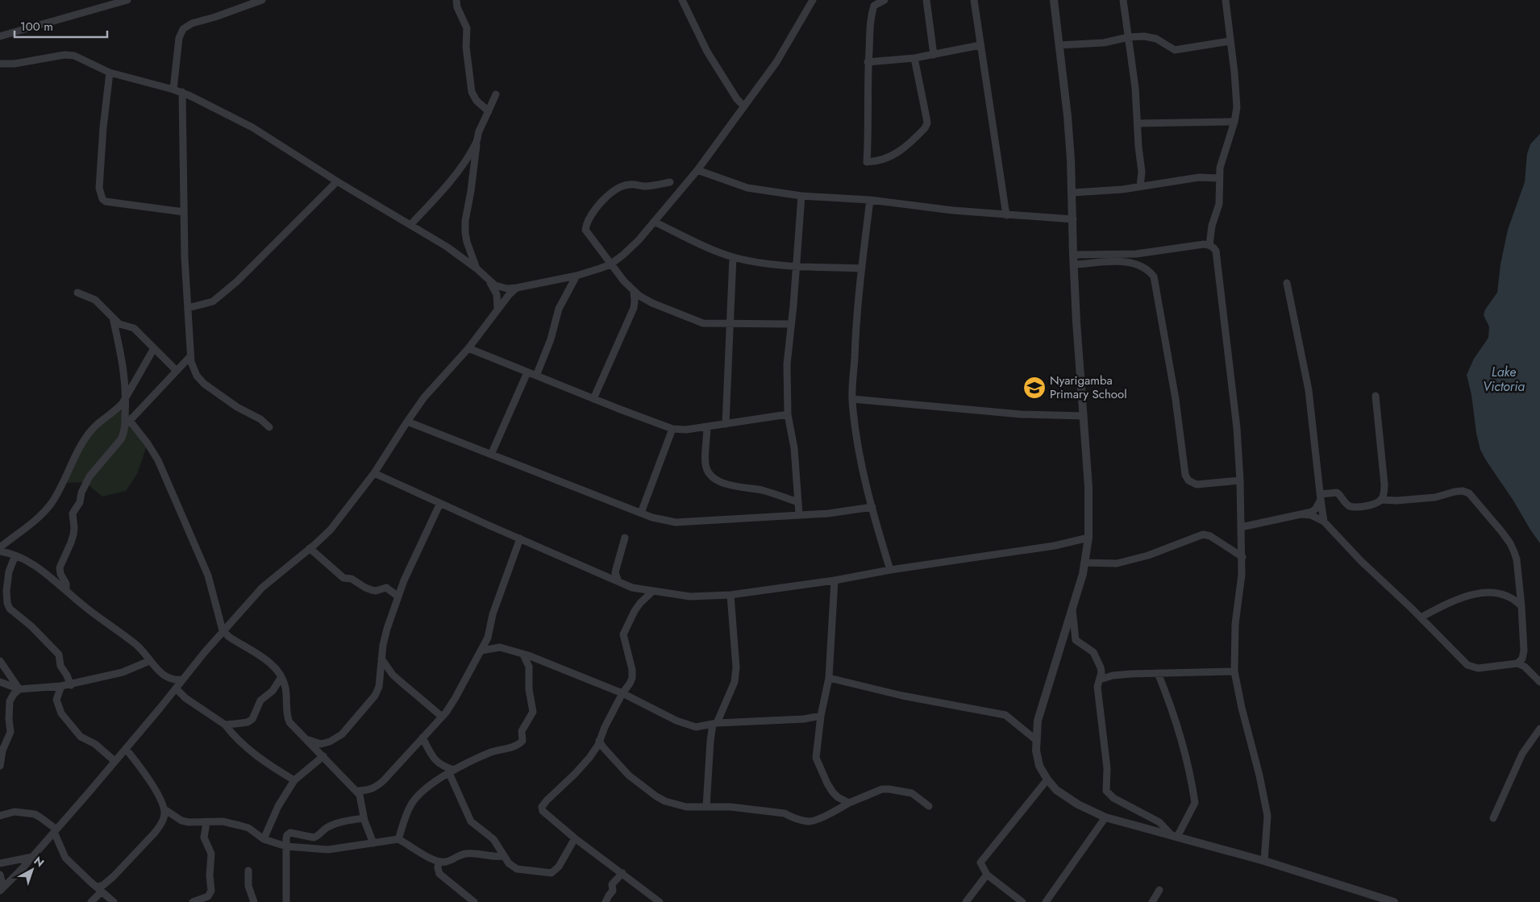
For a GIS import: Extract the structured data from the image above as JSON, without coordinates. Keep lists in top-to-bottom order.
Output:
{
  "water": ["Lake Victoria"],
  "places": {
    "school or university": ["Nyarigamba Primary School"]
  },
  "scale_bar": "100 m",
  "north": "top right"
}
